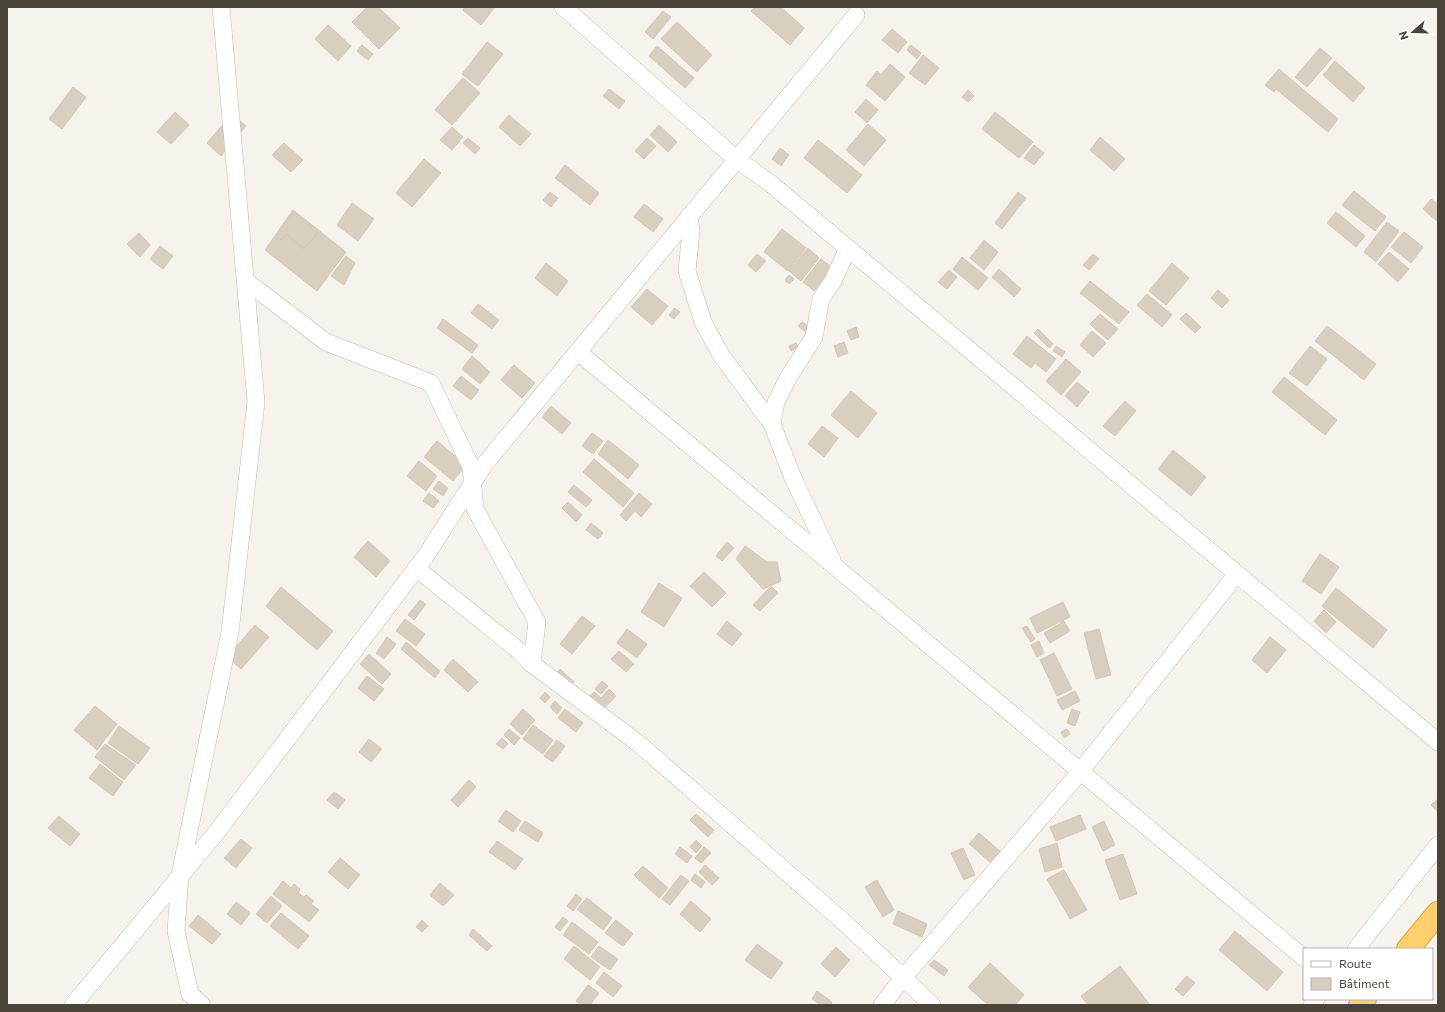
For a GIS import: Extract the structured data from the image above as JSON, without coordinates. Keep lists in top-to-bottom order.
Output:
{
  "legend": ["Route", "Bâtiment"],
  "north": "left"
}
